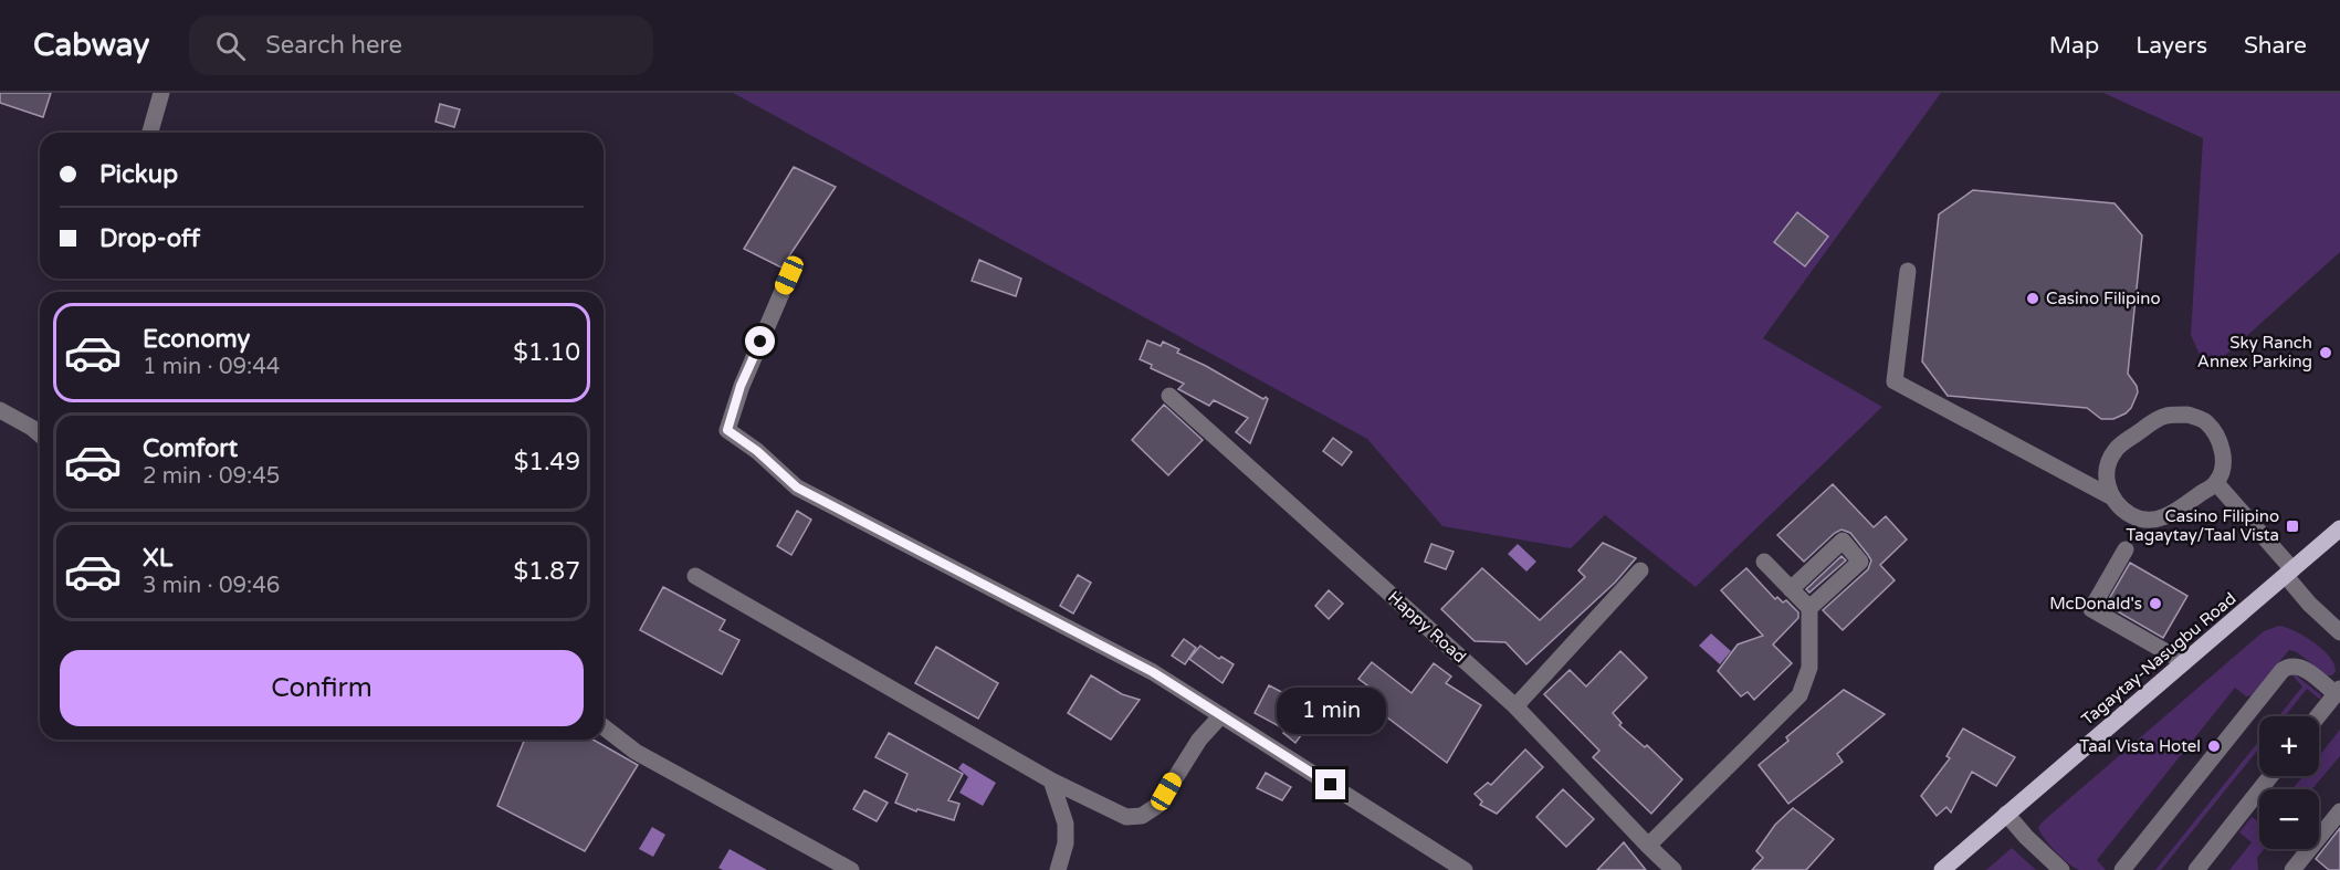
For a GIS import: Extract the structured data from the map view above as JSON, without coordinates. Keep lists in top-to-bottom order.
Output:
{
  "streets": {
    "main road": ["Tagaytay-Nasugbu Road"],
    "street": ["Happy Road"]
  },
  "places": {
    "other": [
      "Casino Filipino",
      "Sky Ranch Annex Parking",
      "McDonald's",
      "Taal Vista Hotel"
    ],
    "transit": ["Casino Filipino Tagaytay/Taal Vista"]
  },
  "page": {
    "header": "Cabway",
    "search": "Search here",
    "nav": ["Map", "Layers", "Share"],
    "banner": ["Pickup", "Drop-off"],
    "list": [
      {
        "name": "Economy",
        "note": "1 min · 09:44",
        "value": "$1.10"
      },
      {
        "name": "Comfort",
        "note": "2 min · 09:45",
        "value": "$1.49"
      },
      {
        "name": "XL",
        "note": "3 min · 09:46",
        "value": "$1.87"
      }
    ],
    "buttons": "Confirm",
    "bubble": "1 min",
    "map_buttons": ["+", "−"]
  }
}
